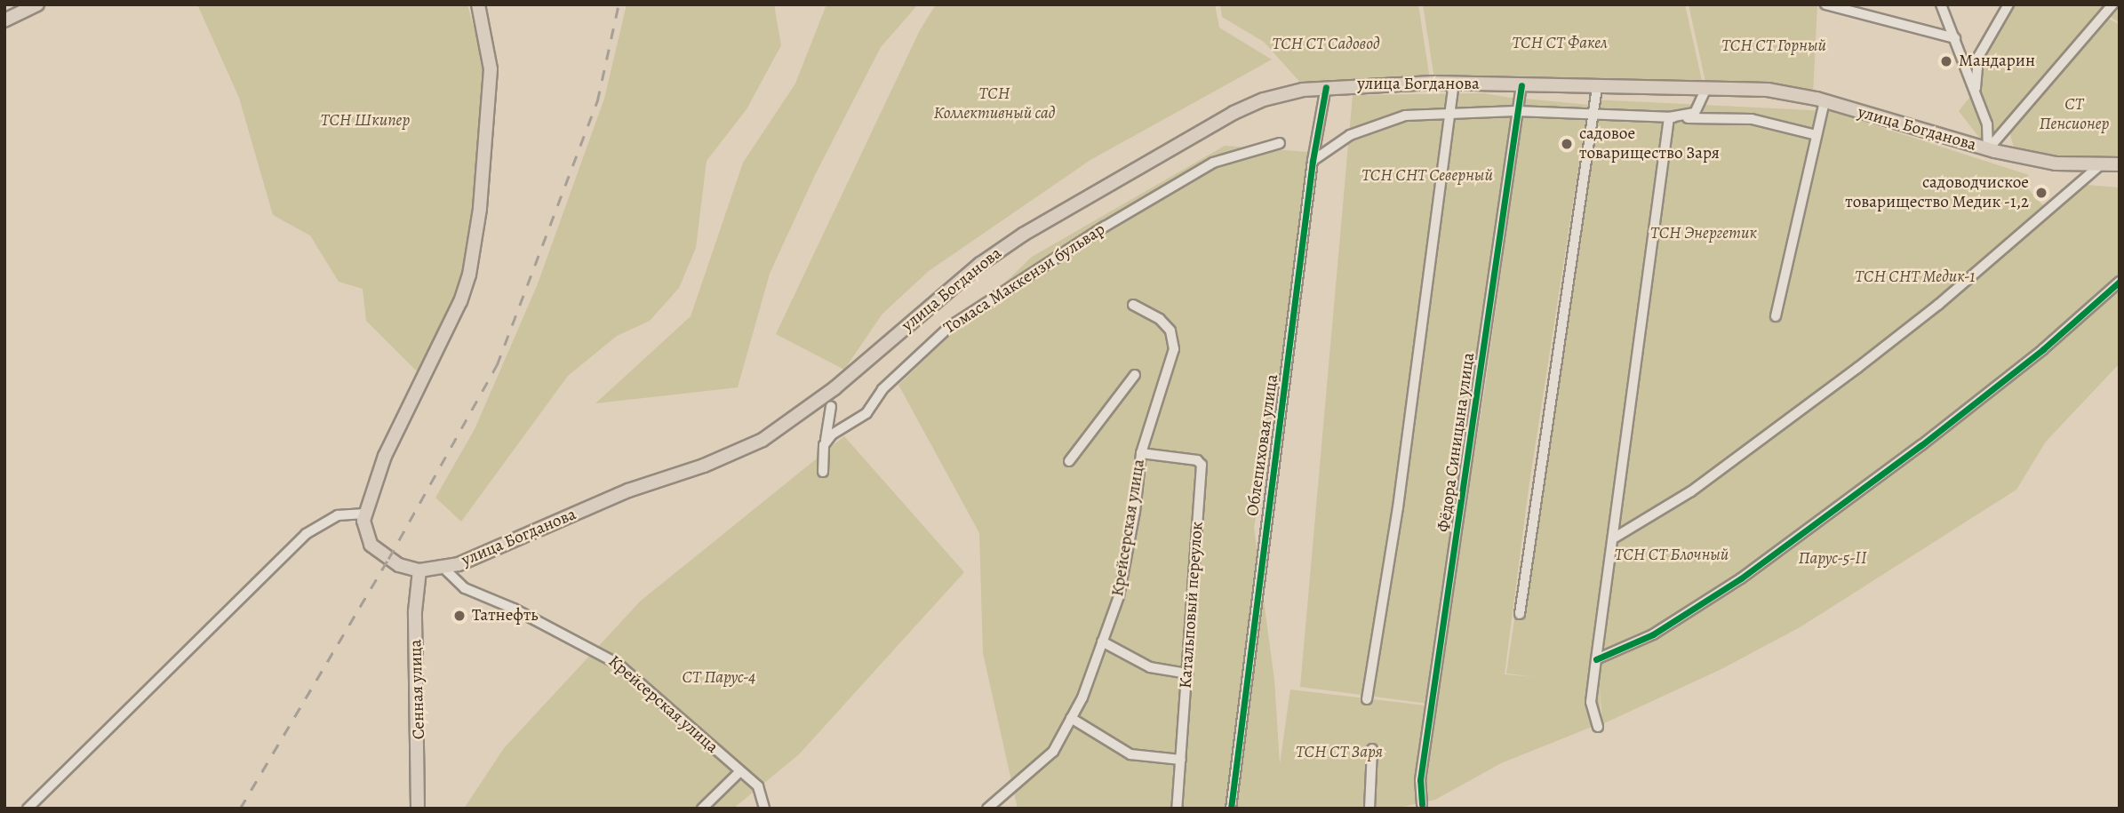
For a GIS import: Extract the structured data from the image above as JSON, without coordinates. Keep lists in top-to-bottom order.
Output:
{
  "streets": {
    "main road": ["улица Богданова", "Сенная улица"],
    "street": [
      "Томаса Маккензи бульвар",
      "Фёдора Синицына улица",
      "Облепиховая улица",
      "Крейсерская улица",
      "Катальповый переулок"
    ]
  },
  "crossings": [
    ["улица Богданова", "Фёдора Синицына улица"],
    ["улица Богданова", "Облепиховая улица"],
    ["улица Богданова", "Крейсерская улица"],
    ["улица Богданова", "Сенная улица"],
    ["Крейсерская улица", "Катальповый переулок"]
  ],
  "parks": [
    "ТСН СТ Факел",
    "ТСН СТ Садовод",
    "ТСН СТ Горный",
    "ТСН Коллективный сад",
    "СТ Пенсионер",
    "ТСН Шкипер",
    "ТСН СНТ Северный",
    "ТСН Энергетик",
    "ТСН СНТ Медик-1",
    "ТСН СТ Блочный",
    "Парус-5-II",
    "СТ Парус-4",
    "ТСН СТ Заря"
  ],
  "places": [
    "Мандарин",
    "садовое товарищество Заря",
    "садоводчиское товарищество Медик -1,2",
    "Татнефть"
  ]
}
